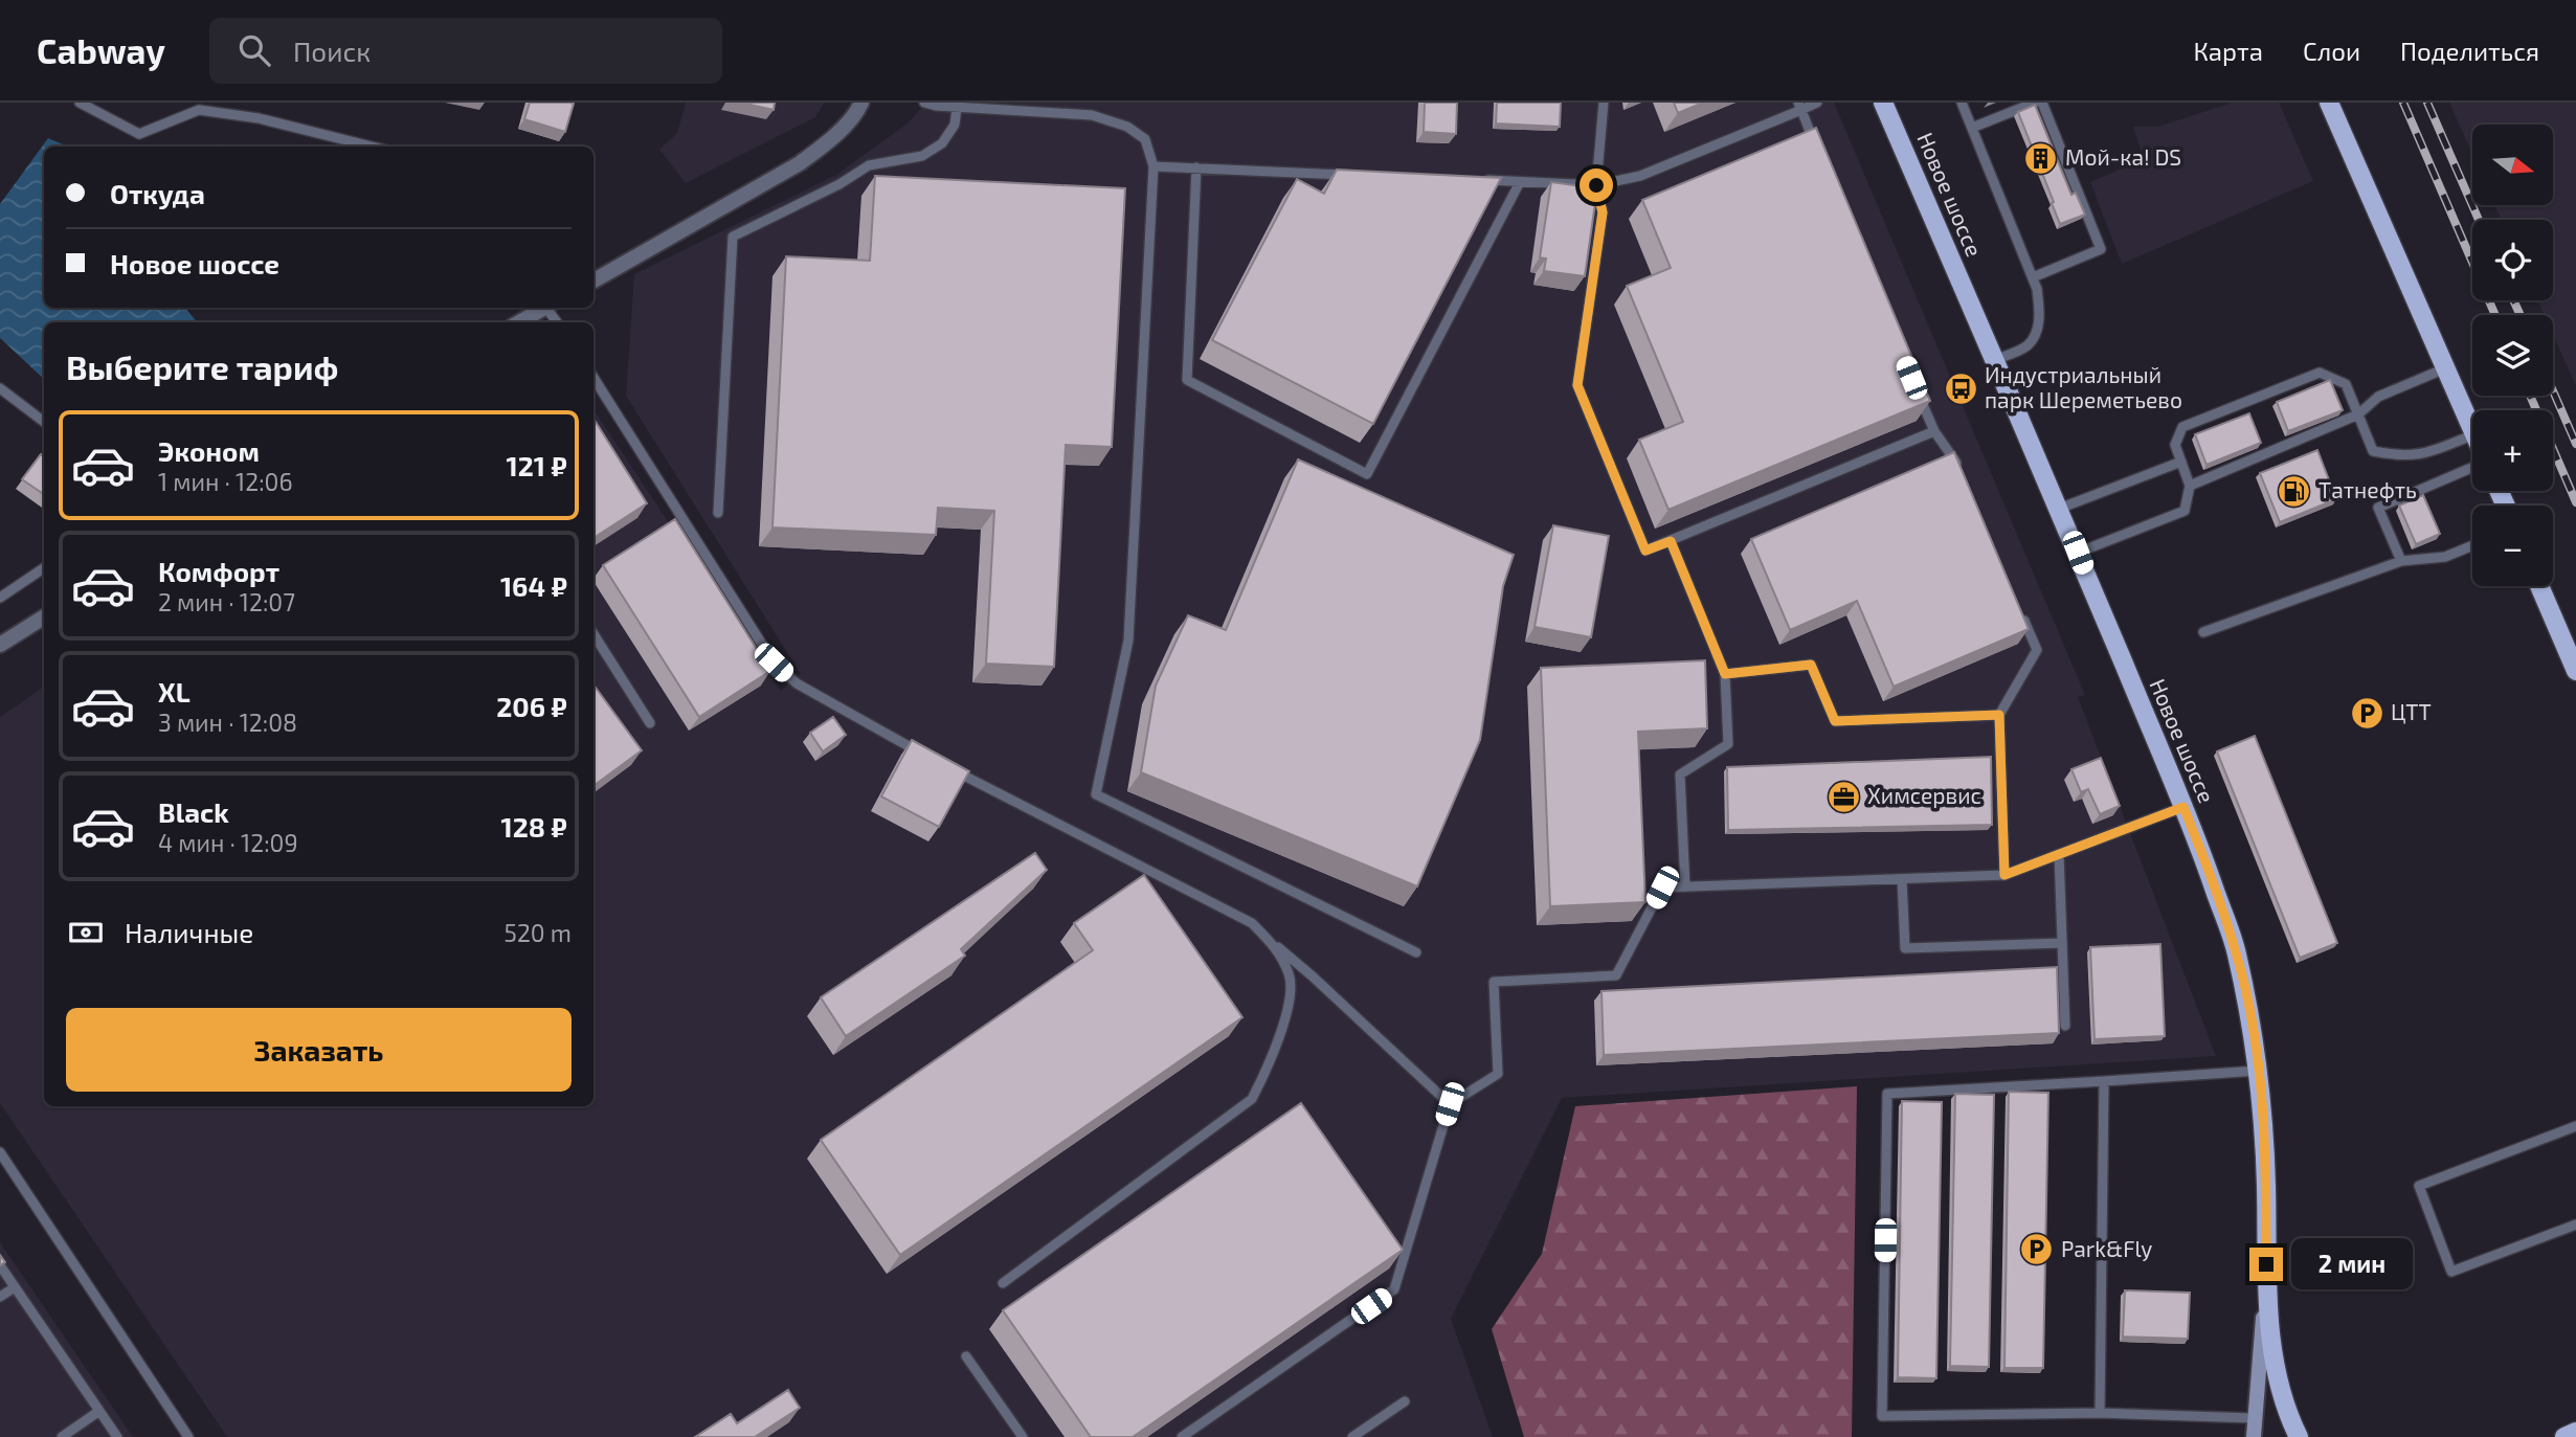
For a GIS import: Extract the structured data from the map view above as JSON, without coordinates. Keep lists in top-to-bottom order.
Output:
{
  "streets": {
    "main road": ["Новое шоссе"]
  },
  "places": {
    "building": ["Мой-ка! DS"],
    "bus stop": ["Индустриальный парк Шереметьево"],
    "fuel station": ["Татнефть"],
    "parking": ["ЦТТ", "Park&Fly"],
    "office": ["Химсервис"]
  },
  "north": "right",
  "page": {
    "header": "Cabway",
    "search": "Поиск",
    "nav": ["Карта", "Слои", "Поделиться"],
    "map_buttons": ["+", "−"],
    "banner": ["Откуда", "Новое шоссе"],
    "heading": "Выберите тариф",
    "list": [
      {
        "name": "Эконом",
        "note": "1 мин · 12:06",
        "value": "121 ₽"
      },
      {
        "name": "Комфорт",
        "note": "2 мин · 12:07",
        "value": "164 ₽"
      },
      {
        "name": "XL",
        "note": "3 мин · 12:08",
        "value": "206 ₽"
      },
      {
        "name": "Black",
        "note": "4 мин · 12:09",
        "value": "128 ₽"
      }
    ],
    "pay": ["Наличные", "520 m"],
    "buttons": "Заказать",
    "bubble": "2 мин"
  }
}
